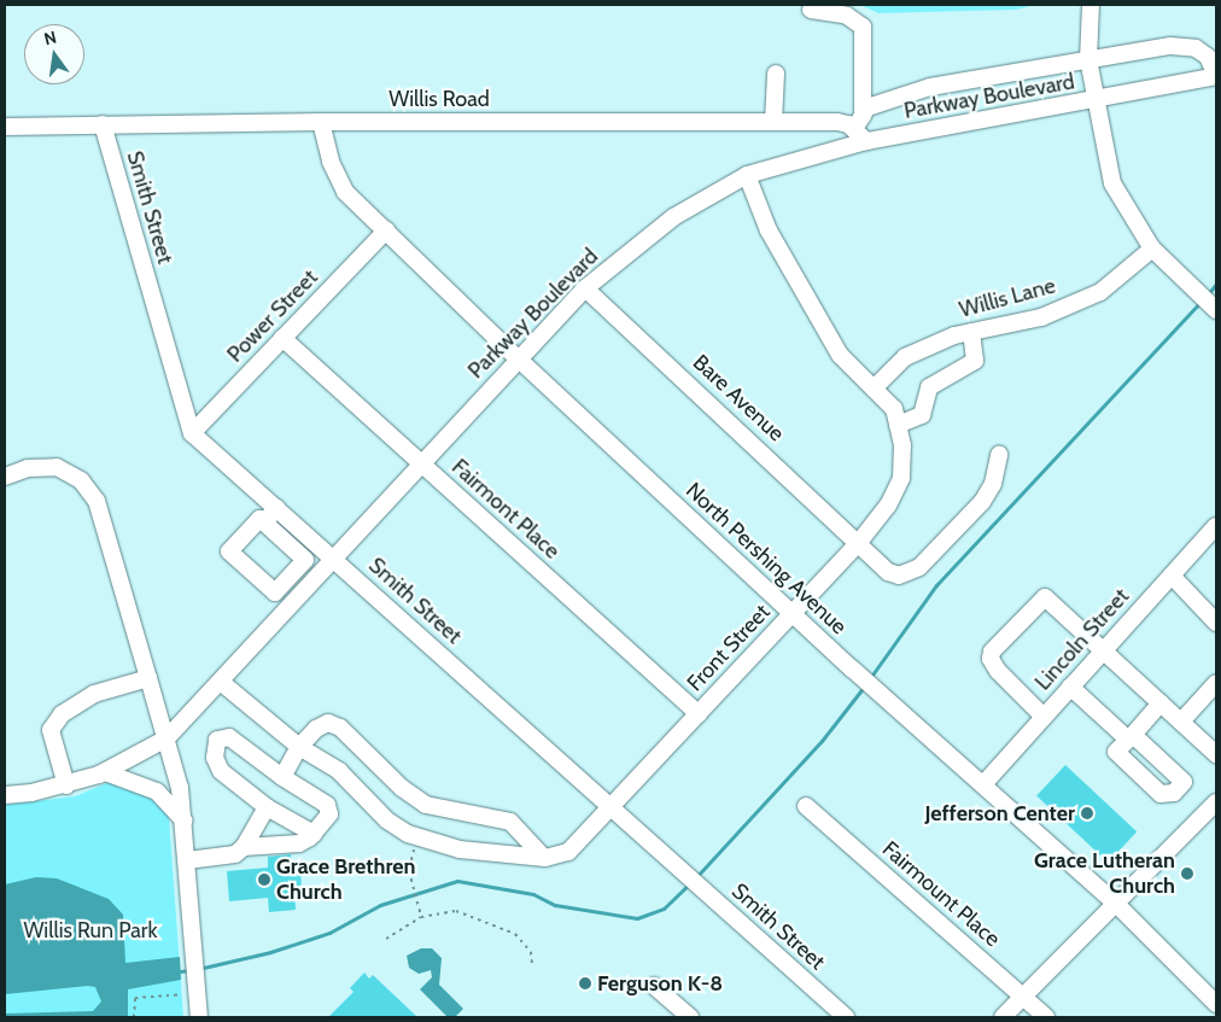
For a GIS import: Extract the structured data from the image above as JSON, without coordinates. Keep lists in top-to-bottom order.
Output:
{
  "streets": {
    "street": [
      "Parkway Boulevard",
      "Willis Road",
      "Smith Street",
      "Willis Lane",
      "Power Street",
      "Bare Avenue",
      "Fairmont Place",
      "North Pershing Avenue",
      "Lincoln Street",
      "Front Street",
      "Fairmount Place"
    ]
  },
  "crossings": [
    ["Parkway Boulevard", "Willis Road"],
    ["Parkway Boulevard", "Smith Street"],
    ["Parkway Boulevard", "Bare Avenue"],
    ["Parkway Boulevard", "Fairmont Place"],
    ["Parkway Boulevard", "North Pershing Avenue"],
    ["Parkway Boulevard", "Front Street"],
    ["Willis Road", "Smith Street"],
    ["Willis Road", "North Pershing Avenue"],
    ["Smith Street", "Power Street"],
    ["Smith Street", "Front Street"],
    ["Willis Lane", "Front Street"],
    ["Power Street", "Fairmont Place"],
    ["Power Street", "North Pershing Avenue"],
    ["Bare Avenue", "Front Street"],
    ["Fairmont Place", "Front Street"],
    ["North Pershing Avenue", "Lincoln Street"],
    ["North Pershing Avenue", "Front Street"]
  ],
  "parks": ["Willis Run Park"],
  "places": [
    "Jefferson Center",
    "Grace Lutheran Church",
    "Grace Brethren Church",
    "Ferguson K-8"
  ],
  "north": "top"
}
